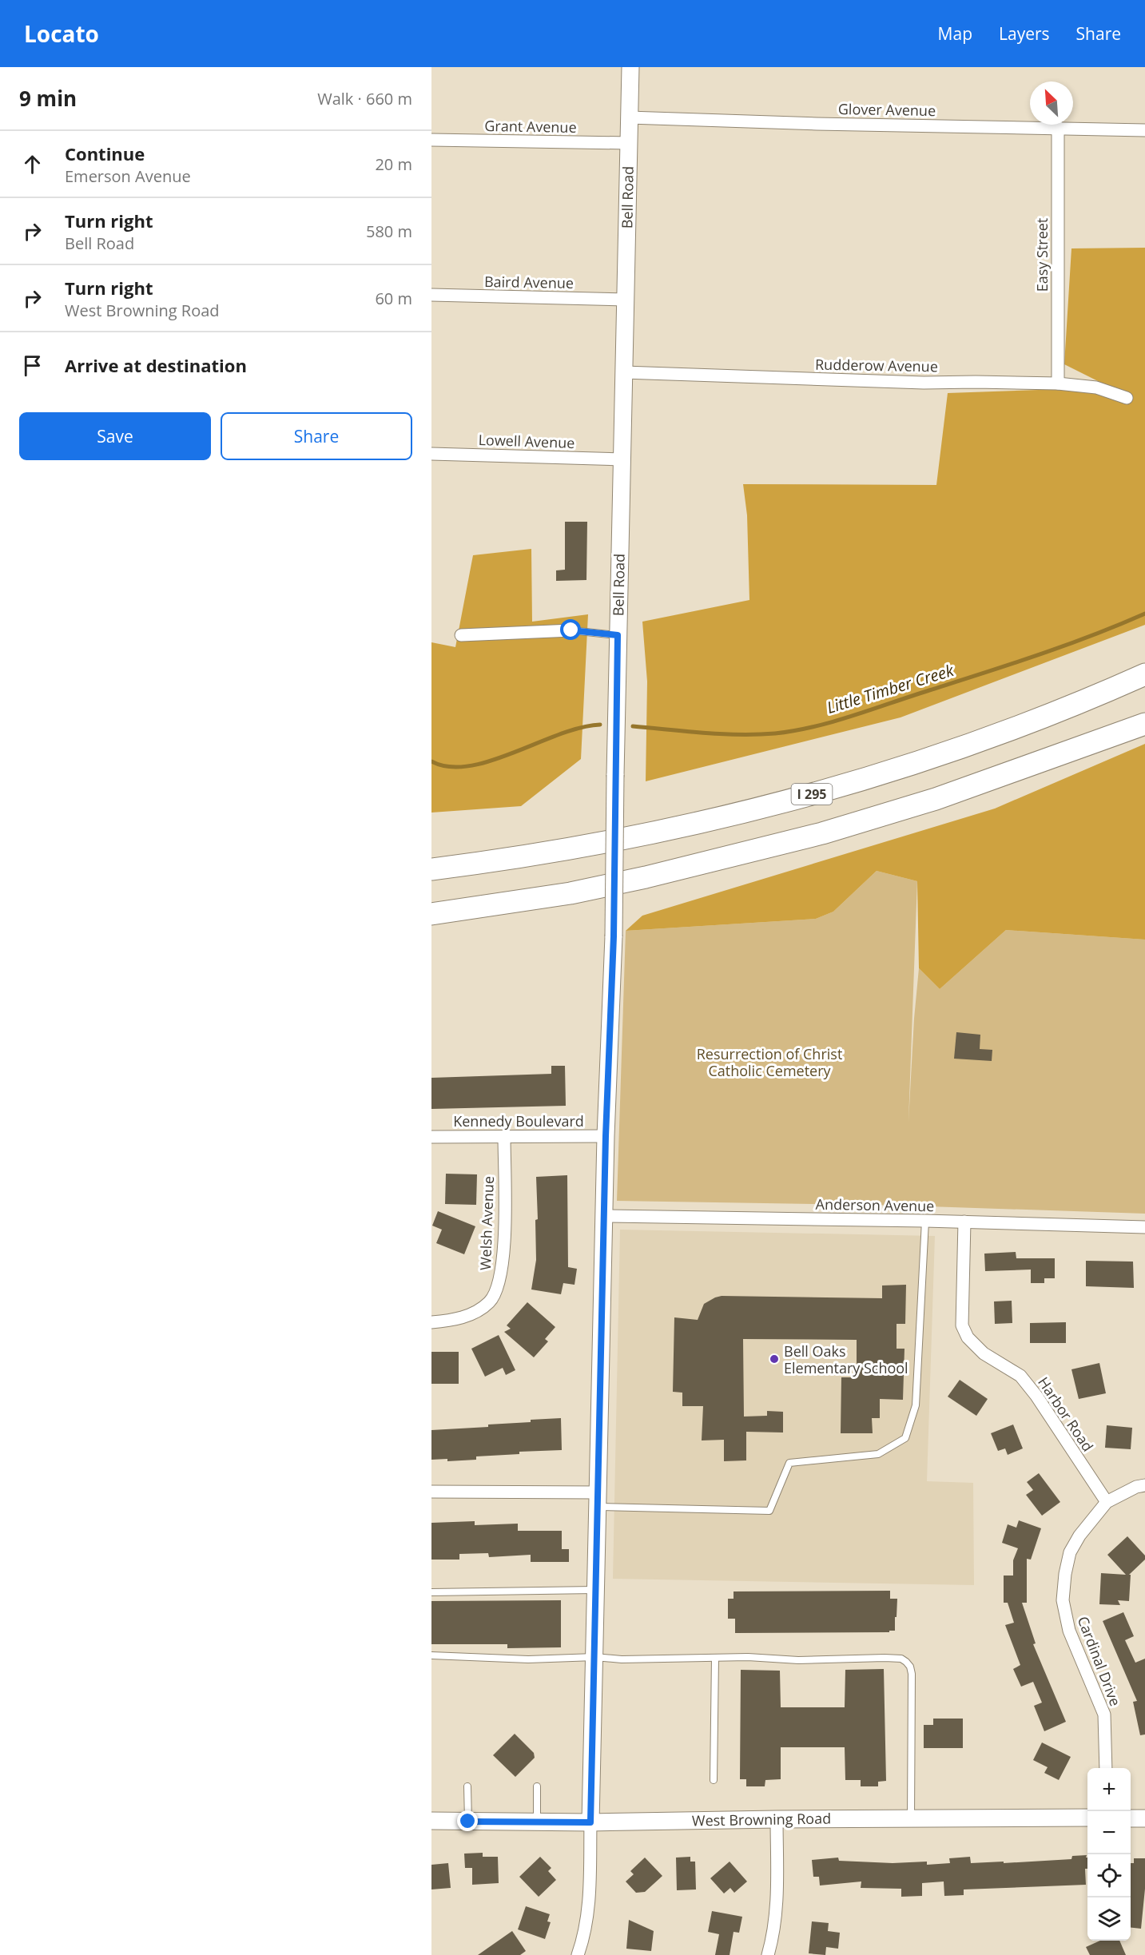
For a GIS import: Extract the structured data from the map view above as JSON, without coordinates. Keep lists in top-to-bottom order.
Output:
{
  "streets": {
    "highway": ["I 295"],
    "street": [
      "Glover Avenue",
      "Grant Avenue",
      "Bell Road",
      "Easy Street",
      "Baird Avenue",
      "Rudderow Avenue",
      "Lowell Avenue",
      "Kennedy Boulevard",
      "Anderson Avenue",
      "Welsh Avenue",
      "Harbor Road",
      "Cardinal Drive",
      "West Browning Road"
    ]
  },
  "crossings": [
    ["Glover Avenue", "Bell Road"],
    ["Glover Avenue", "Easy Street"],
    ["Grant Avenue", "Bell Road"],
    ["Bell Road", "Baird Avenue"],
    ["Bell Road", "Rudderow Avenue"],
    ["Bell Road", "Lowell Avenue"],
    ["Bell Road", "Kennedy Boulevard"],
    ["Bell Road", "Anderson Avenue"],
    ["Bell Road", "West Browning Road"],
    ["Easy Street", "Rudderow Avenue"],
    ["Kennedy Boulevard", "Welsh Avenue"],
    ["Anderson Avenue", "Harbor Road"],
    ["Harbor Road", "Cardinal Drive"]
  ],
  "water": ["Little Timber Creek"],
  "parks": ["Resurrection of Christ Catholic Cemetery"],
  "places": ["Bell Oaks Elementary School"],
  "north": "top left",
  "page": {
    "header": "Locato",
    "nav": ["Map", "Layers", "Share"],
    "heading": ["9 min", "Walk · 660 m"],
    "list": [
      ["Continue", "Emerson Avenue", "20 m"],
      ["Turn right", "Bell Road", "580 m"],
      ["Turn right", "West Browning Road", "60 m"],
      "Arrive at destination"
    ],
    "buttons": ["Save", "Share"],
    "map_buttons": ["+", "−"]
  }
}
